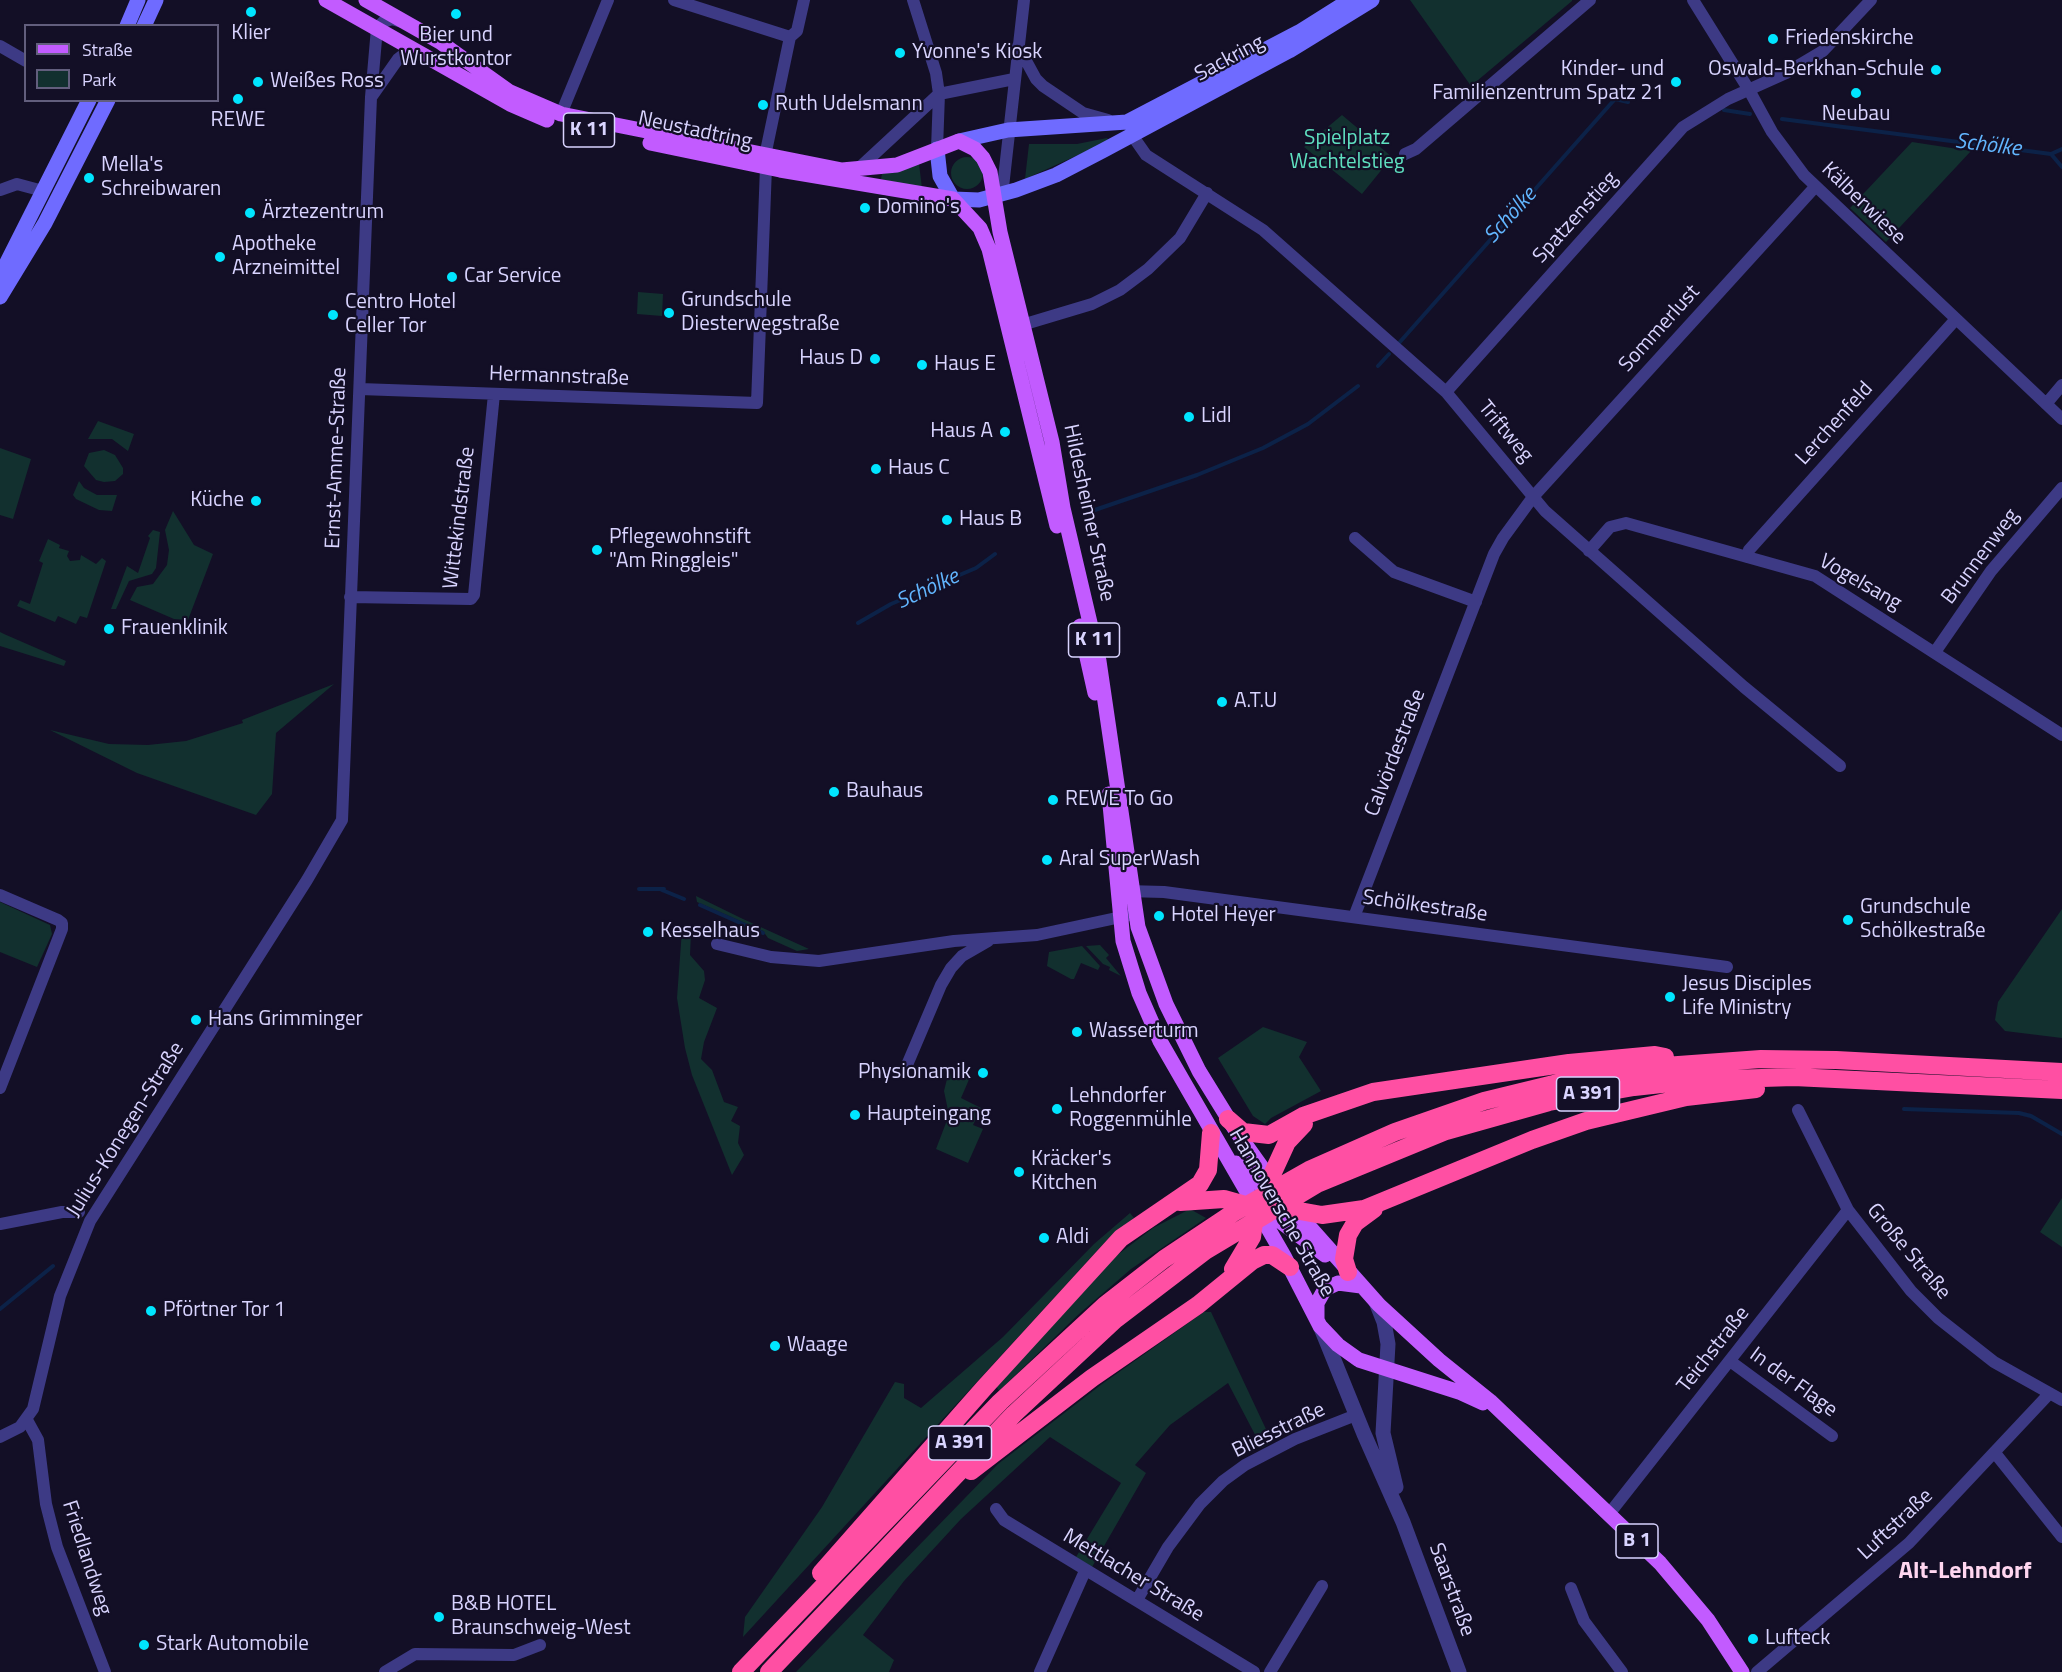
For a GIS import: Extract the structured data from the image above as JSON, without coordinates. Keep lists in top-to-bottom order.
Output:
{
  "streets": {
    "highway": ["A 391"],
    "main road": [
      "Sackring",
      "K 11",
      "Neustadtring",
      "Hildesheimer Straße",
      "Hannoversche Straße",
      "B 1"
    ],
    "street": [
      "Kälberwiese",
      "Spatzenstieg",
      "Sommerlust",
      "Hermannstraße",
      "Lerchenfeld",
      "Triftweg",
      "Ernst-Amme-Straße",
      "Wittekindstraße",
      "Brunnenweg",
      "Vogelsang",
      "Calvördestraße",
      "Schölkestraße",
      "Julius-Konegen-Straße",
      "Große Straße",
      "Teichstraße",
      "In der Flage",
      "Bliesstraße",
      "Luftstraße",
      "Friedlandweg",
      "Mettlacher Straße",
      "Saarstraße"
    ]
  },
  "crossings": [
    ["Sackring", "K 11"],
    ["Sackring", "Neustadtring"],
    ["Sackring", "Triftweg"],
    ["Sackring", "Hildesheimer Straße"],
    ["K 11", "Neustadtring"],
    ["K 11", "Hildesheimer Straße"],
    ["K 11", "Hannoversche Straße"],
    ["K 11", "Saarstraße"],
    ["Neustadtring", "Hermannstraße"],
    ["Neustadtring", "Ernst-Amme-Straße"],
    ["Neustadtring", "Hildesheimer Straße"],
    ["Kälberwiese", "Spatzenstieg"],
    ["Kälberwiese", "Sommerlust"],
    ["Kälberwiese", "Lerchenfeld"],
    ["Spatzenstieg", "Triftweg"],
    ["Sommerlust", "Triftweg"],
    ["Sommerlust", "Calvördestraße"],
    ["Hermannstraße", "Ernst-Amme-Straße"],
    ["Hermannstraße", "Wittekindstraße"],
    ["Lerchenfeld", "Vogelsang"],
    ["Triftweg", "Vogelsang"],
    ["Triftweg", "Calvördestraße"],
    ["Ernst-Amme-Straße", "Wittekindstraße"],
    ["Ernst-Amme-Straße", "Julius-Konegen-Straße"],
    ["Hildesheimer Straße", "Schölkestraße"],
    ["Hildesheimer Straße", "Hannoversche Straße"],
    ["Brunnenweg", "Vogelsang"],
    ["Calvördestraße", "Schölkestraße"],
    ["Julius-Konegen-Straße", "Friedlandweg"],
    ["Hannoversche Straße", "Teichstraße"],
    ["Hannoversche Straße", "Saarstraße"],
    ["Große Straße", "Teichstraße"],
    ["Große Straße", "Luftstraße"],
    ["Teichstraße", "In der Flage"],
    ["Bliesstraße", "Mettlacher Straße"],
    ["Bliesstraße", "Saarstraße"]
  ],
  "districts": ["Alt-Lehndorf"],
  "water": ["Schölke"],
  "parks": ["Spielplatz Wachtelstieg"],
  "places": [
    "Klier",
    "Bier und Wurstkontor",
    "Friedenskirche",
    "Yvonne's Kiosk",
    "Oswald-Berkhan-Schule",
    "Weißes Ross",
    "Kinder- und Familienzentrum Spatz 21",
    "Neubau",
    "REWE",
    "Ruth Udelsmann",
    "Mella's Schreibwaren",
    "Domino's",
    "Ärztezentrum",
    "Apotheke Arzneimittel",
    "Car Service",
    "Grundschule Diesterwegstraße",
    "Centro Hotel Celler Tor",
    "Haus D",
    "Haus E",
    "Lidl",
    "Haus A",
    "Haus C",
    "Küche",
    "Haus B",
    "Pflegewohnstift \"Am Ringgleis\"",
    "Frauenklinik",
    "A.T.U",
    "Bauhaus",
    "REWE To Go",
    "Aral SuperWash",
    "Hotel Heyer",
    "Grundschule Schölkestraße",
    "Kesselhaus",
    "Jesus Disciples Life Ministry",
    "Hans Grimminger",
    "Wasserturm",
    "Physionamik",
    "Lehndorfer Roggenmühle",
    "Haupteingang",
    "Kräcker's Kitchen",
    "Aldi",
    "Pförtner Tor 1",
    "Waage",
    "B&B HOTEL Braunschweig-West",
    "Lufteck",
    "Stark Automobile"
  ],
  "legend": ["Straße", "Park"]
}
